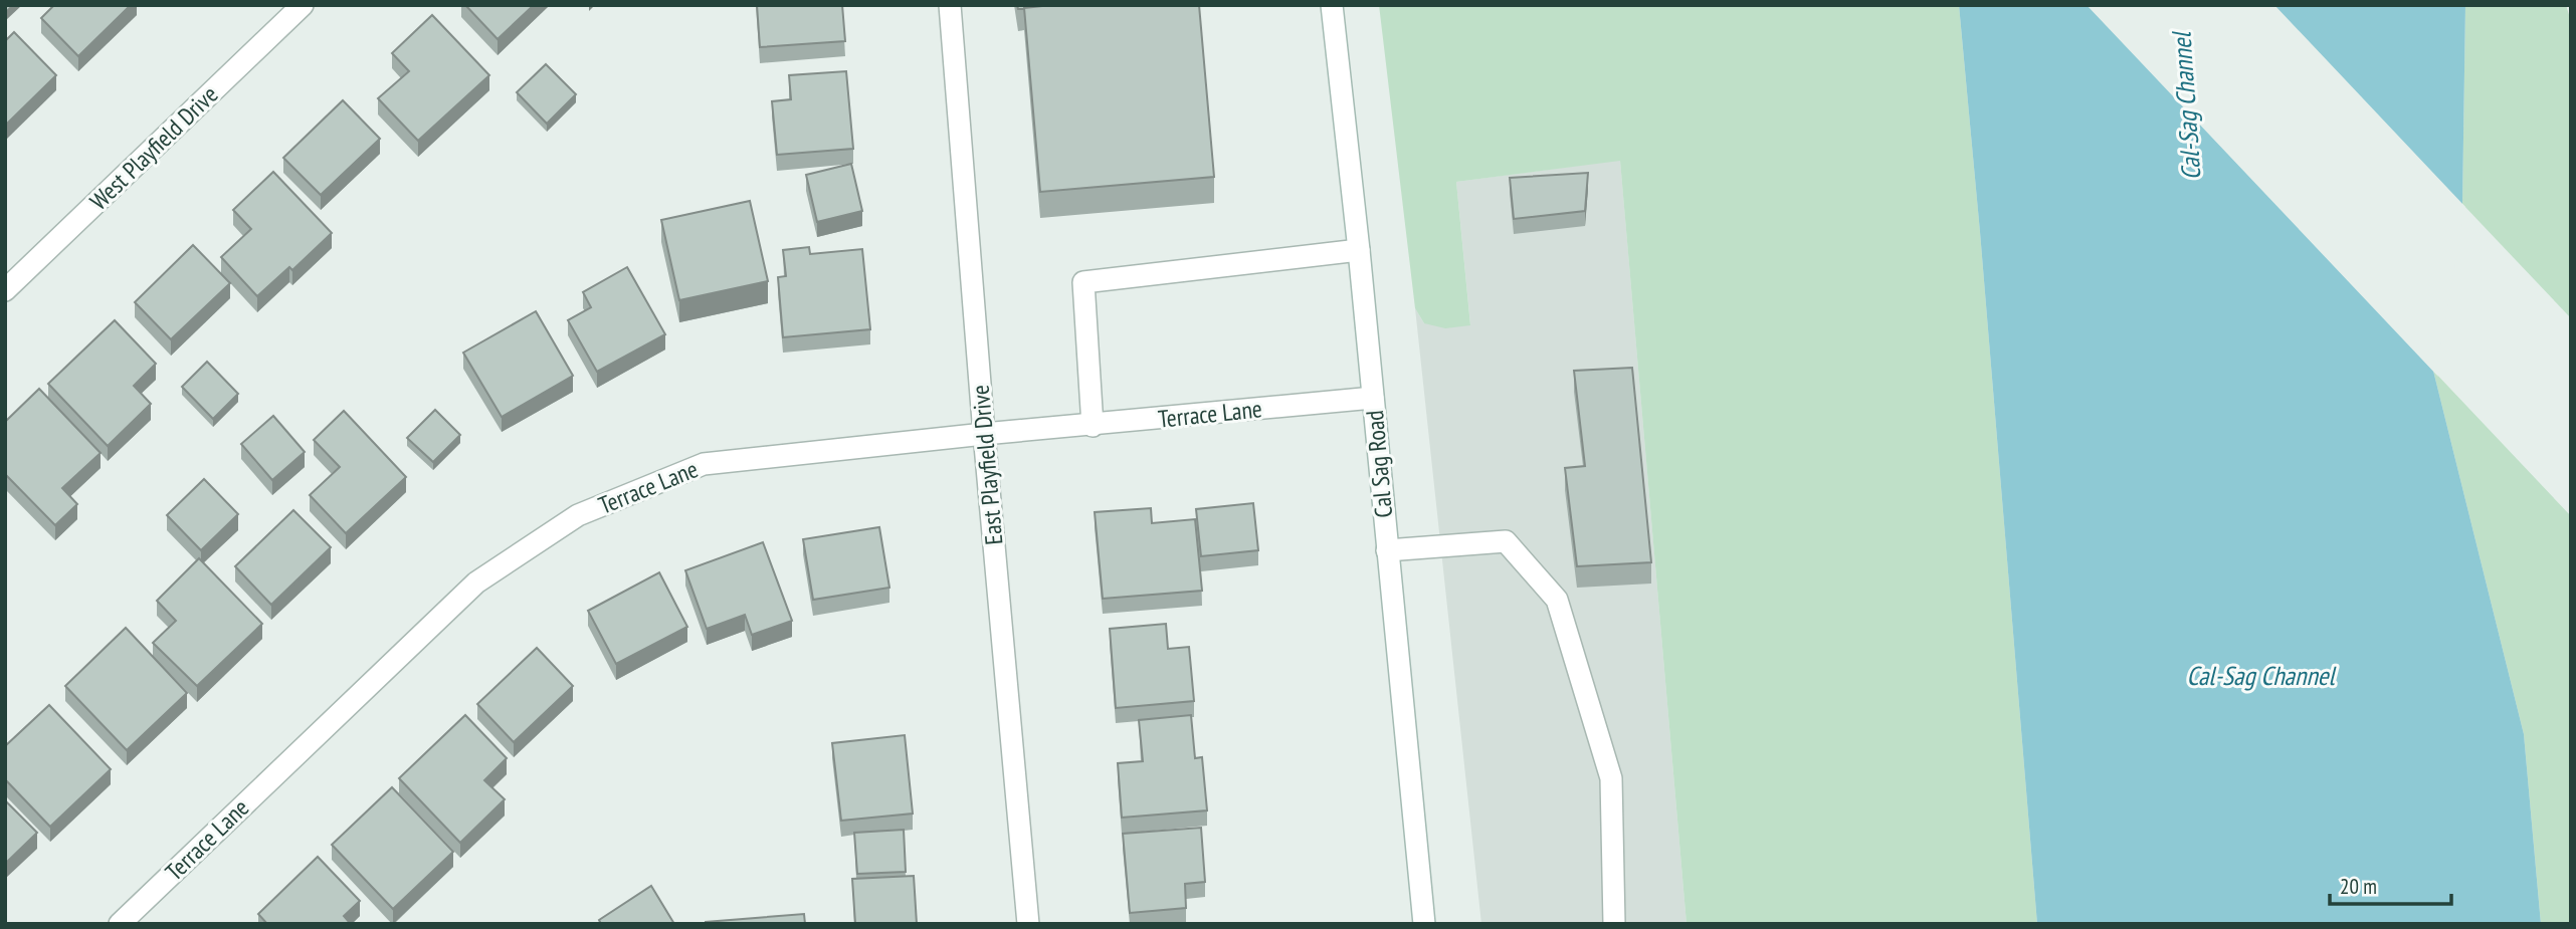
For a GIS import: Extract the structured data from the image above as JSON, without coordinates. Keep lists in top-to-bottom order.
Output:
{
  "streets": {
    "street": [
      "West Playfield Drive",
      "Terrace Lane",
      "Cal Sag Road",
      "East Playfield Drive"
    ]
  },
  "crossings": [
    ["Terrace Lane", "Cal Sag Road"],
    ["Terrace Lane", "East Playfield Drive"]
  ],
  "water": ["Cal-Sag Channel"],
  "scale_bar": "20 m"
}
